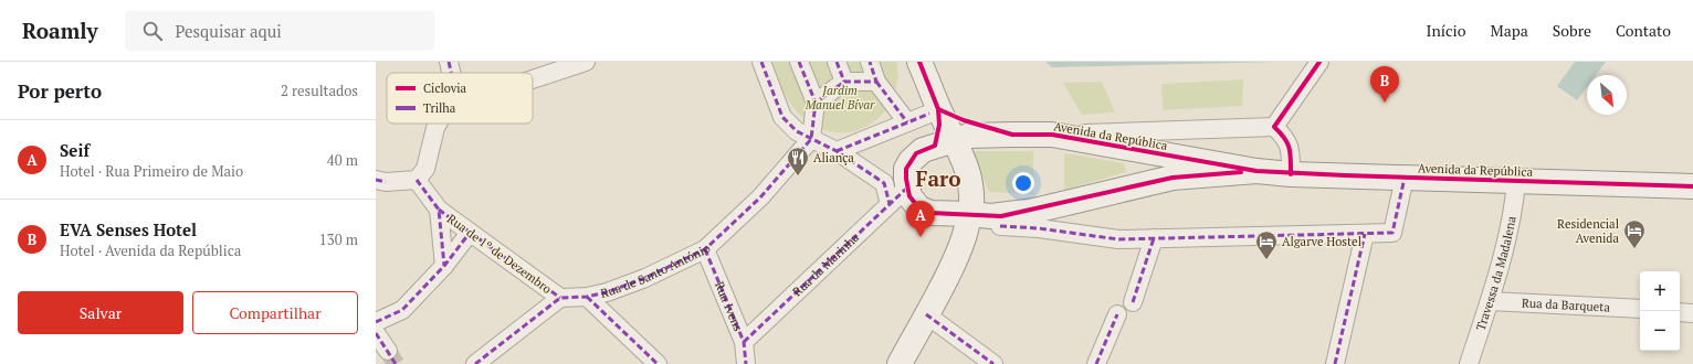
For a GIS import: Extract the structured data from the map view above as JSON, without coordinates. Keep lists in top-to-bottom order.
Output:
{
  "streets": {
    "street": [
      "Avenida da República",
      "Rua de 1º de Dezembro",
      "Rua da Marinha",
      "Rua de Santo António",
      "Travessa da Madalena",
      "Rua da Barqueta",
      "Rua Ivens"
    ]
  },
  "crossings": [
    ["Avenida da República", "Rua da Marinha"],
    ["Avenida da República", "Travessa da Madalena"],
    ["Rua de 1º de Dezembro", "Rua de Santo António"],
    ["Rua da Marinha", "Rua Ivens"],
    ["Rua de Santo António", "Rua Ivens"],
    ["Travessa da Madalena", "Rua da Barqueta"]
  ],
  "districts": ["Faro"],
  "parks": ["Jardim Manuel Bívar"],
  "places": {
    "restaurant": ["Aliança"],
    "hotel": ["Residencial Avenida", "Algarve Hostel"]
  },
  "legend": ["Ciclovia", "Trilha"],
  "north": "bottom right",
  "page": {
    "header": "Roamly",
    "search": "Pesquisar aqui",
    "nav": [
      "Início",
      "Mapa",
      "Sobre",
      "Contato"
    ],
    "heading": ["Por perto", "2 resultados"],
    "pins": ["B", "A"],
    "list": [
      {
        "mark": "A",
        "name": "Seif",
        "note": "Hotel · Rua Primeiro de Maio",
        "value": "40 m"
      },
      {
        "mark": "B",
        "name": "EVA Senses Hotel",
        "note": "Hotel · Avenida da República",
        "value": "130 m"
      }
    ],
    "map_buttons": ["+", "−"],
    "buttons": ["Salvar", "Compartilhar"]
  }
}
